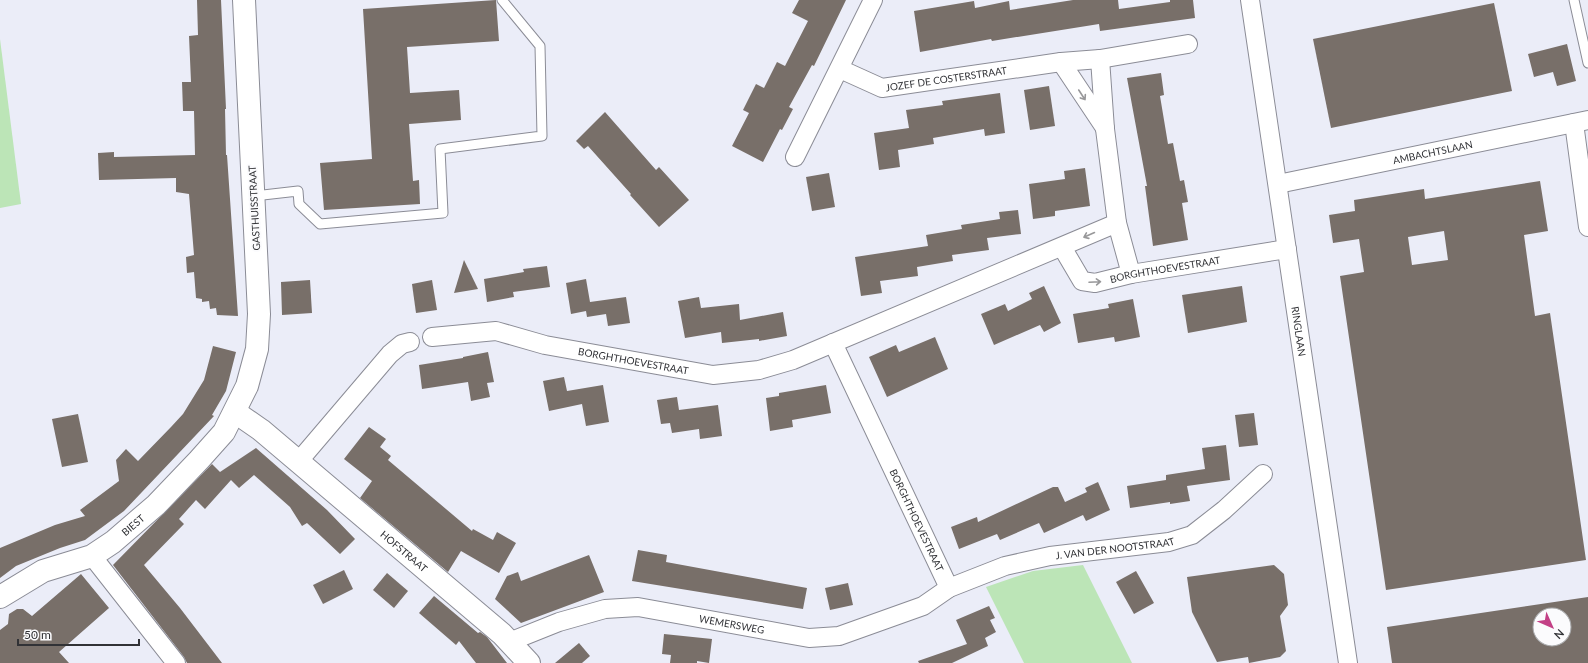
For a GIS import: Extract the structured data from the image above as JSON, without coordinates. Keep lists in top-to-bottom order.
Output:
{
  "streets": {
    "main road": ["GASTHUISSTRAAT", "BIEST", "HOFSTRAAT"],
    "street": [
      "JOZEF DE COSTERSTRAAT",
      "AMBACHTSLAAN",
      "BORGHTHOEVESTRAAT",
      "RINGLAAN",
      "J. VAN DER NOOTSTRAAT",
      "WEMERSWEG"
    ]
  },
  "crossings": [
    ["AMBACHTSLAAN", "RINGLAAN"],
    ["GASTHUISSTRAAT", "BIEST"],
    ["GASTHUISSTRAAT", "HOFSTRAAT"],
    ["BORGHTHOEVESTRAAT", "RINGLAAN"],
    ["BORGHTHOEVESTRAAT", "J. VAN DER NOOTSTRAAT"],
    ["BORGHTHOEVESTRAAT", "WEMERSWEG"],
    ["BIEST", "HOFSTRAAT"],
    ["J. VAN DER NOOTSTRAAT", "WEMERSWEG"],
    ["HOFSTRAAT", "WEMERSWEG"]
  ],
  "scale_bar": "50 m",
  "north": "bottom right"
}
